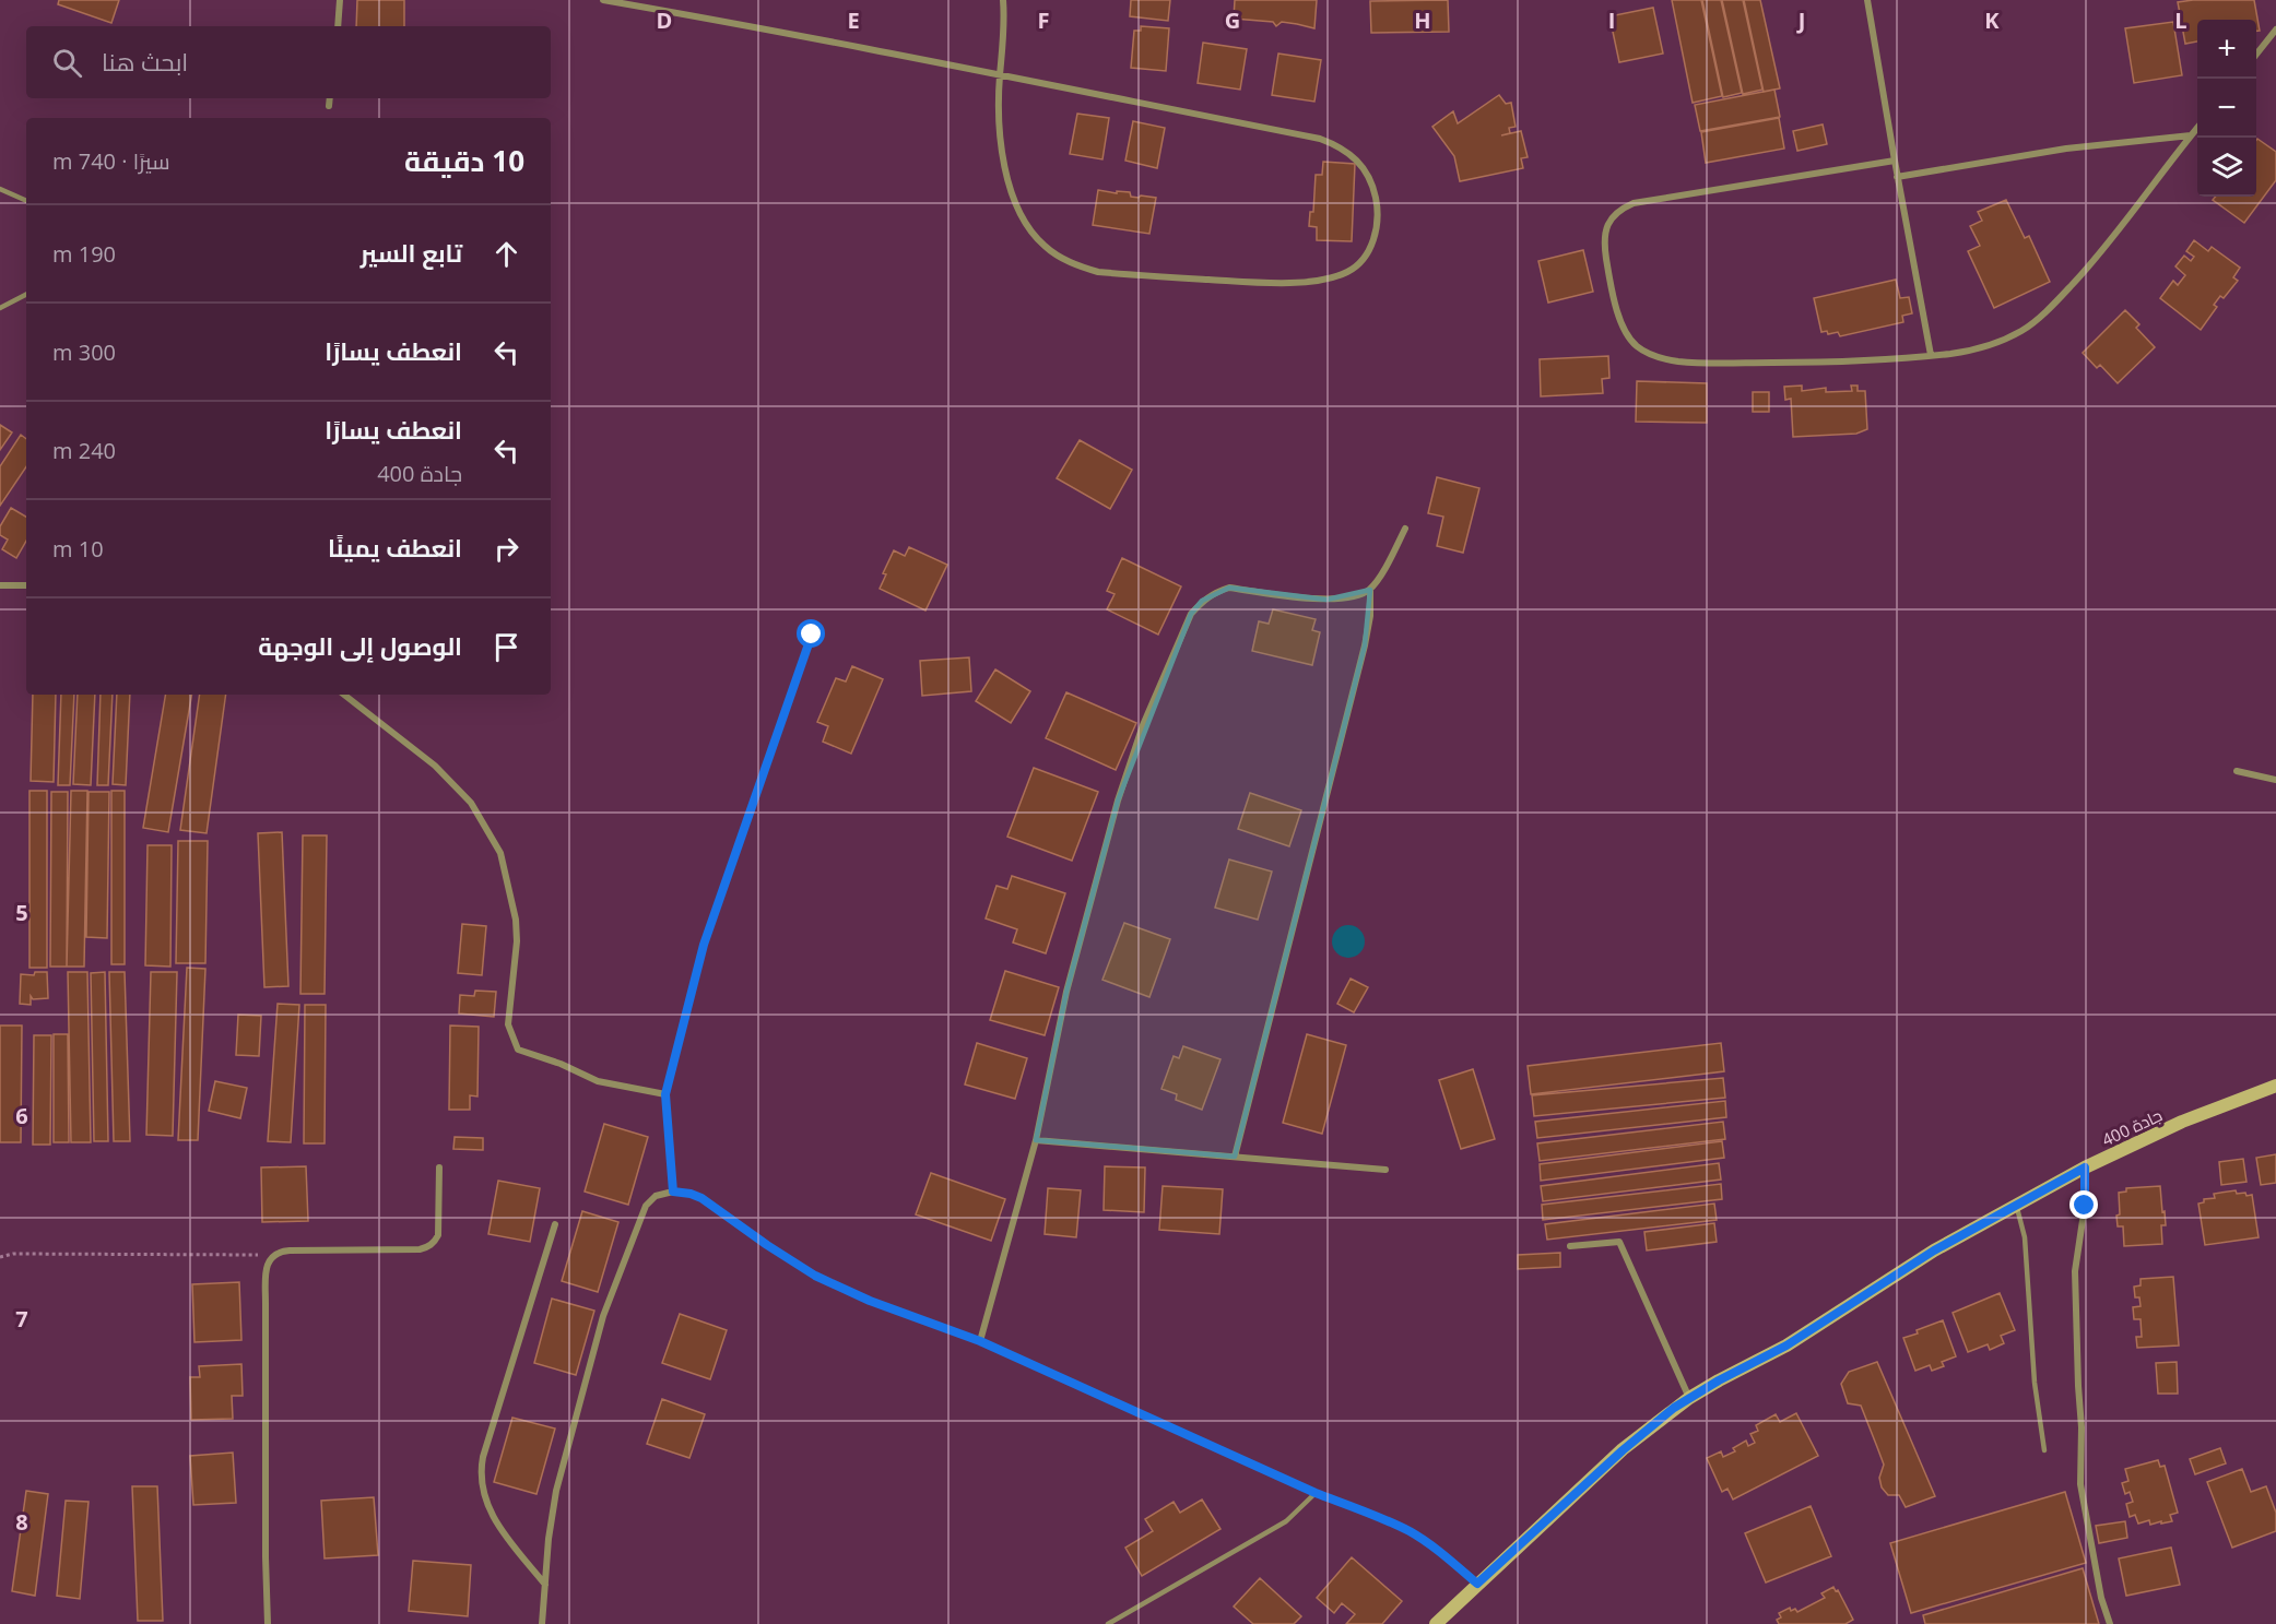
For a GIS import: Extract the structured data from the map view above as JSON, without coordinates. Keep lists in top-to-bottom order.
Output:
{
  "streets": {
    "main road": ["جادة 400"]
  },
  "page": {
    "map_buttons": ["+", "−"],
    "search": "ابحث هنا",
    "heading": ["10 دقيقة", "سيرًا · 740 m"],
    "list": [
      ["تابع السير", "190 m"],
      ["انعطف يسارًا", "300 m"],
      ["انعطف يسارًا", "جادة 400", "240 m"],
      ["انعطف يمينًا", "10 m"],
      "الوصول إلى الوجهة"
    ]
  },
  "grid": {
    "columns": [
      "D",
      "E",
      "F",
      "G",
      "H",
      "I",
      "J",
      "K",
      "L"
    ],
    "rows": [
      "5",
      "6",
      "7",
      "8"
    ]
  }
}
